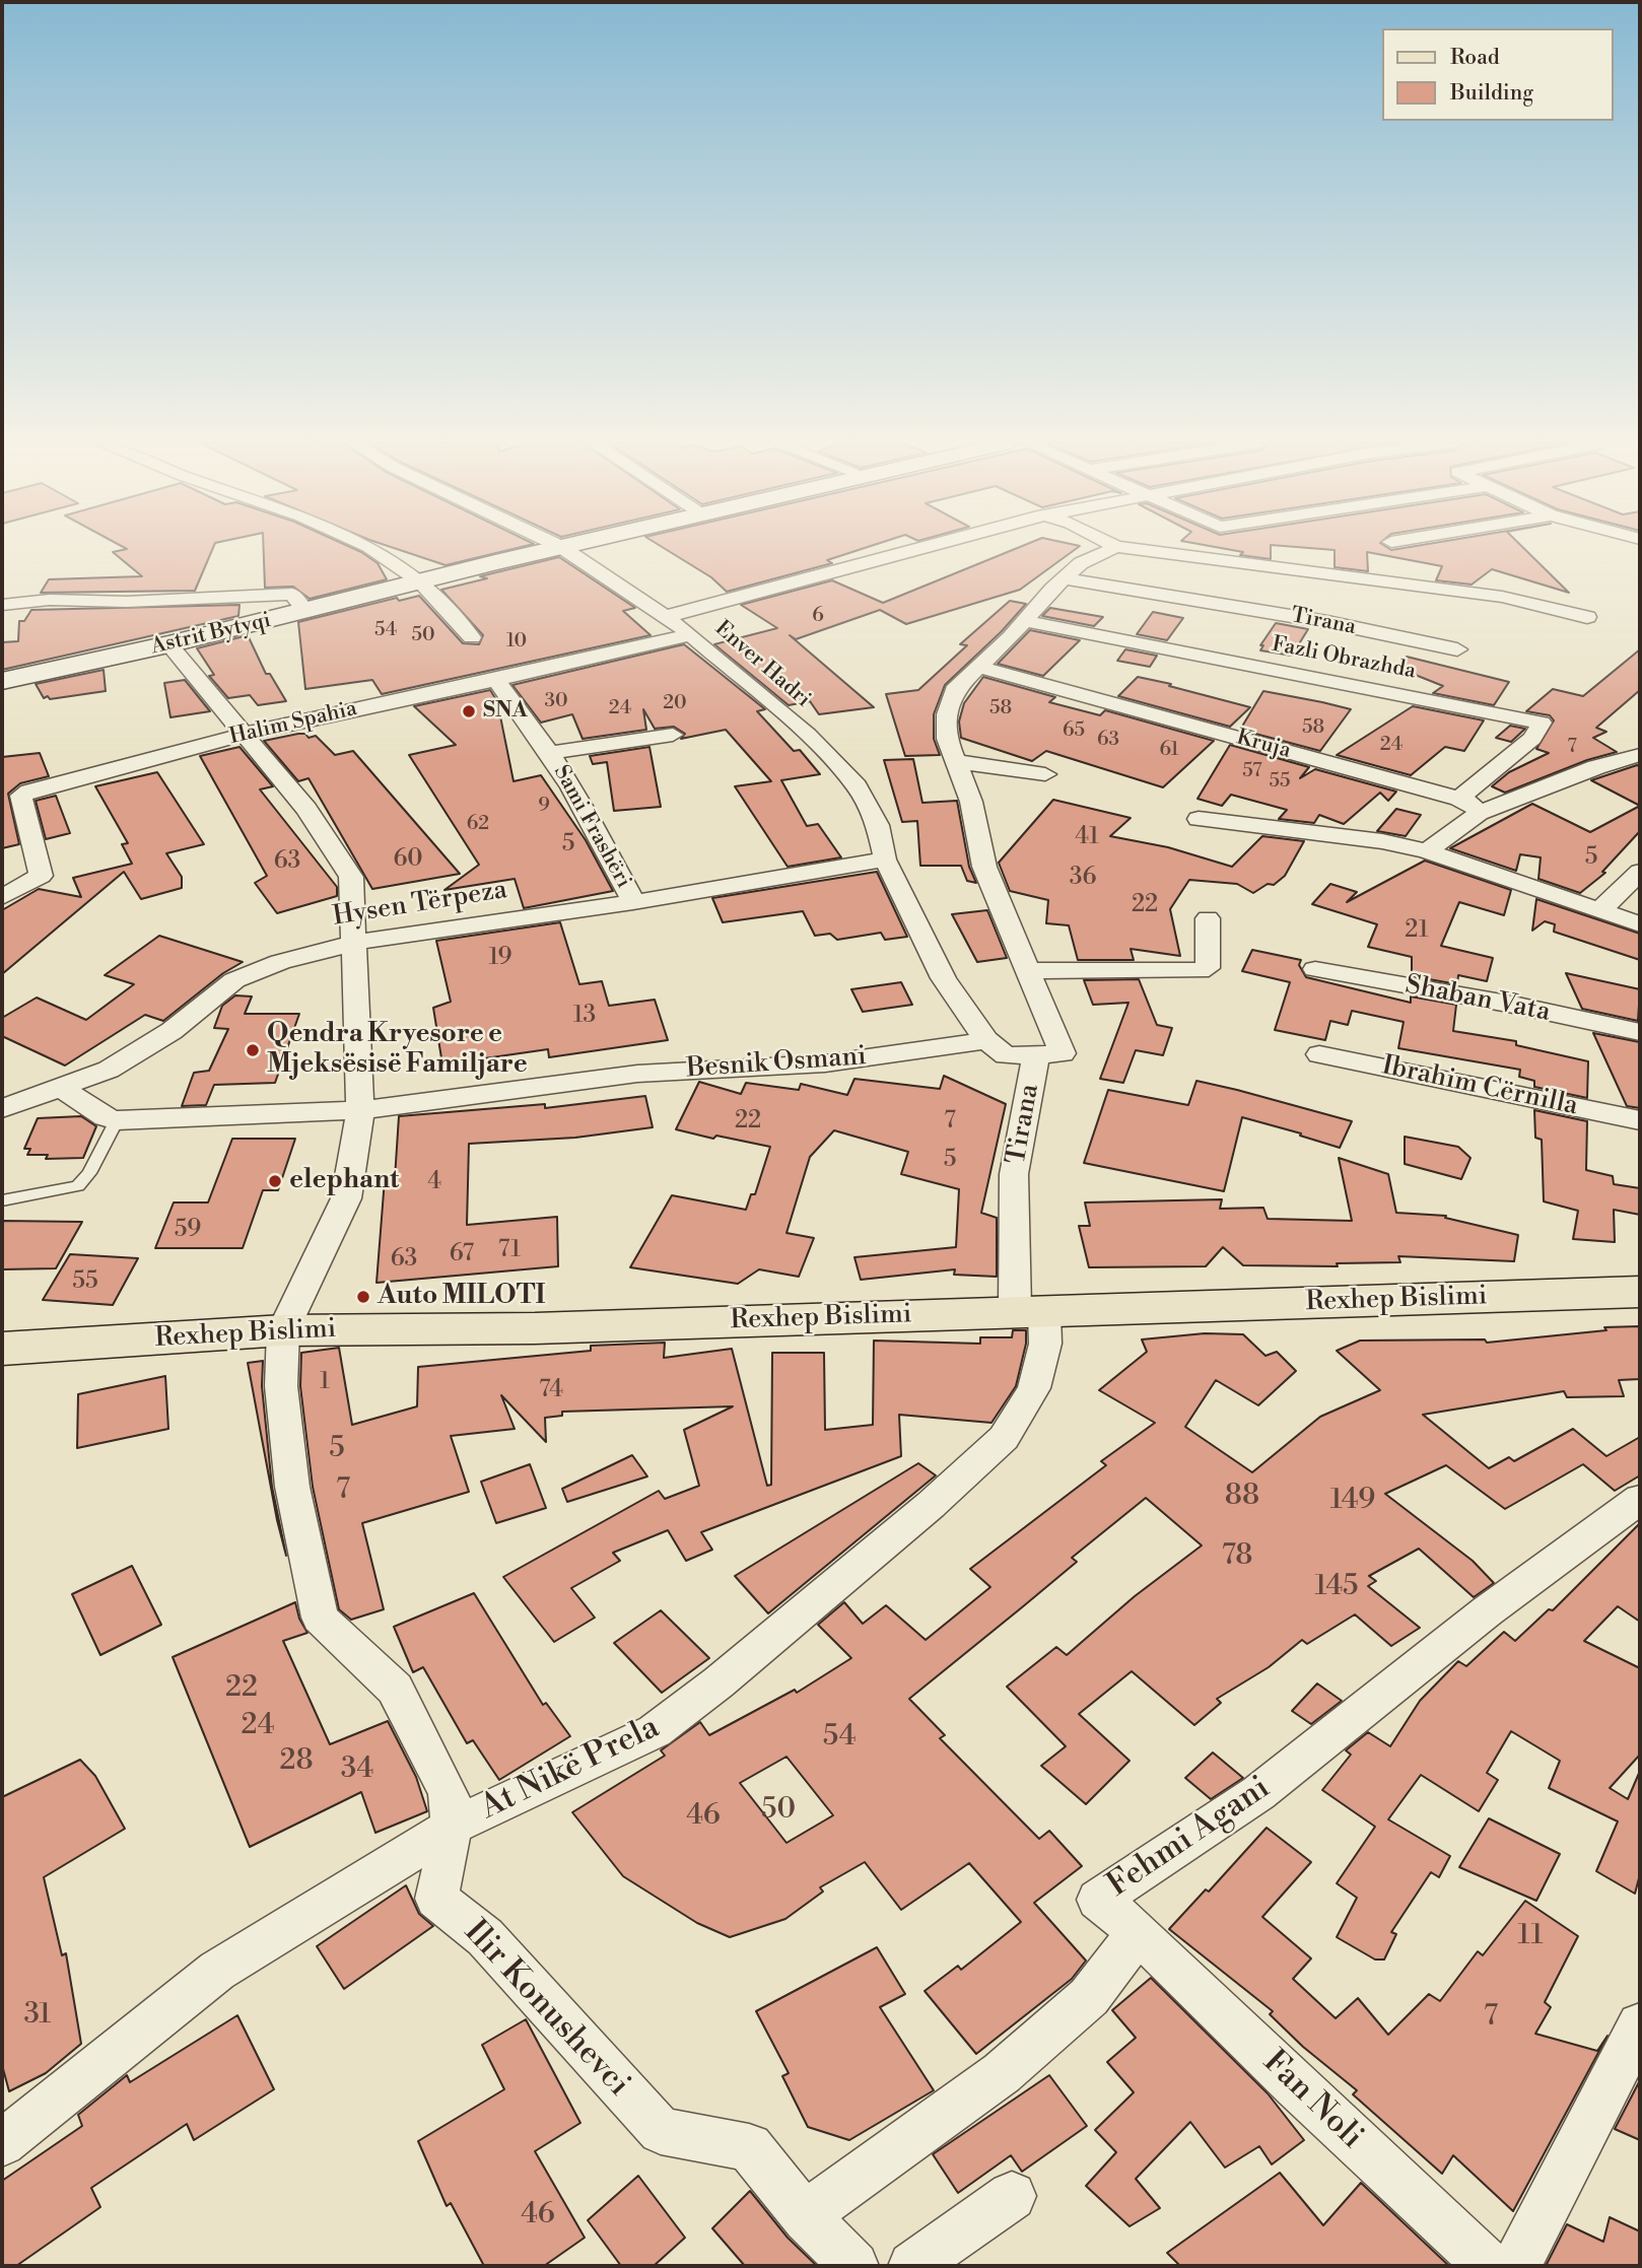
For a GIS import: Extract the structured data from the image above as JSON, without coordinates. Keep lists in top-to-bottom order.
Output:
{
  "streets": {
    "main road": ["Rexhep Bislimi"],
    "street": [
      "Tirana",
      "Astrit Bytyqi",
      "Fazli Obrazhda",
      "Enver Hadri",
      "Halim Spahia",
      "Kruja",
      "Sami Frashëri",
      "Hysen Tërpeza",
      "Shaban Vata",
      "Besnik Osmani",
      "Ibrahim Cërnilla",
      "At Nikë Prela",
      "Fehmi Agani",
      "Ilir Konushevci",
      "Fan Noli"
    ]
  },
  "crossings": [
    ["Tirana", "Fazli Obrazhda"],
    ["Tirana", "Kruja"],
    ["Tirana", "Rexhep Bislimi"],
    ["Tirana", "At Nikë Prela"],
    ["Fazli Obrazhda", "Kruja"],
    ["Enver Hadri", "Halim Spahia"],
    ["Enver Hadri", "Hysen Tërpeza"],
    ["Halim Spahia", "Sami Frashëri"],
    ["Sami Frashëri", "Hysen Tërpeza"],
    ["Rexhep Bislimi", "At Nikë Prela"],
    ["Rexhep Bislimi", "Ilir Konushevci"],
    ["At Nikë Prela", "Ilir Konushevci"],
    ["Fehmi Agani", "Ilir Konushevci"],
    ["Fehmi Agani", "Fan Noli"]
  ],
  "places": [
    "SNA",
    "Qendra Kryesore e Mjeksësisë Familjare",
    "elephant",
    "Auto MILOTI"
  ],
  "house_numbers": [
    "6",
    "54",
    "50",
    "10",
    "30",
    "20",
    "24",
    "58",
    "58",
    "65",
    "63",
    "24",
    "7",
    "61",
    "57",
    "55",
    "9",
    "62",
    "41",
    "5",
    "5",
    "60",
    "63",
    "36",
    "22",
    "21",
    "19",
    "13",
    "22",
    "7",
    "5",
    "4",
    "59",
    "71",
    "67",
    "63",
    "55",
    "1",
    "74",
    "5",
    "7",
    "88",
    "149",
    "78",
    "145",
    "22",
    "24",
    "54",
    "28",
    "34",
    "50",
    "46",
    "11",
    "31",
    "7",
    "46"
  ],
  "legend": ["Road", "Building"]
}
